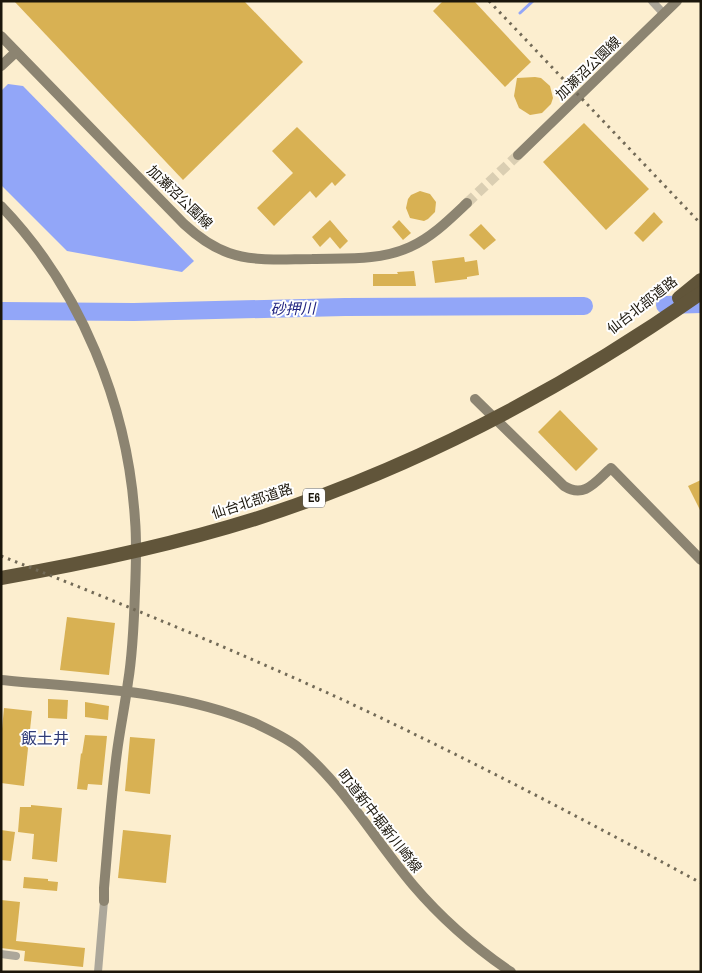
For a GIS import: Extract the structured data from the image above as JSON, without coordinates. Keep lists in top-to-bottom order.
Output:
{
  "streets": {
    "highway": ["仙台北部道路", "E6"],
    "street": ["加瀬沼公園線", "町道新中堀新川崎線"]
  },
  "districts": ["飯土井"],
  "water": ["砂押川"]
}
